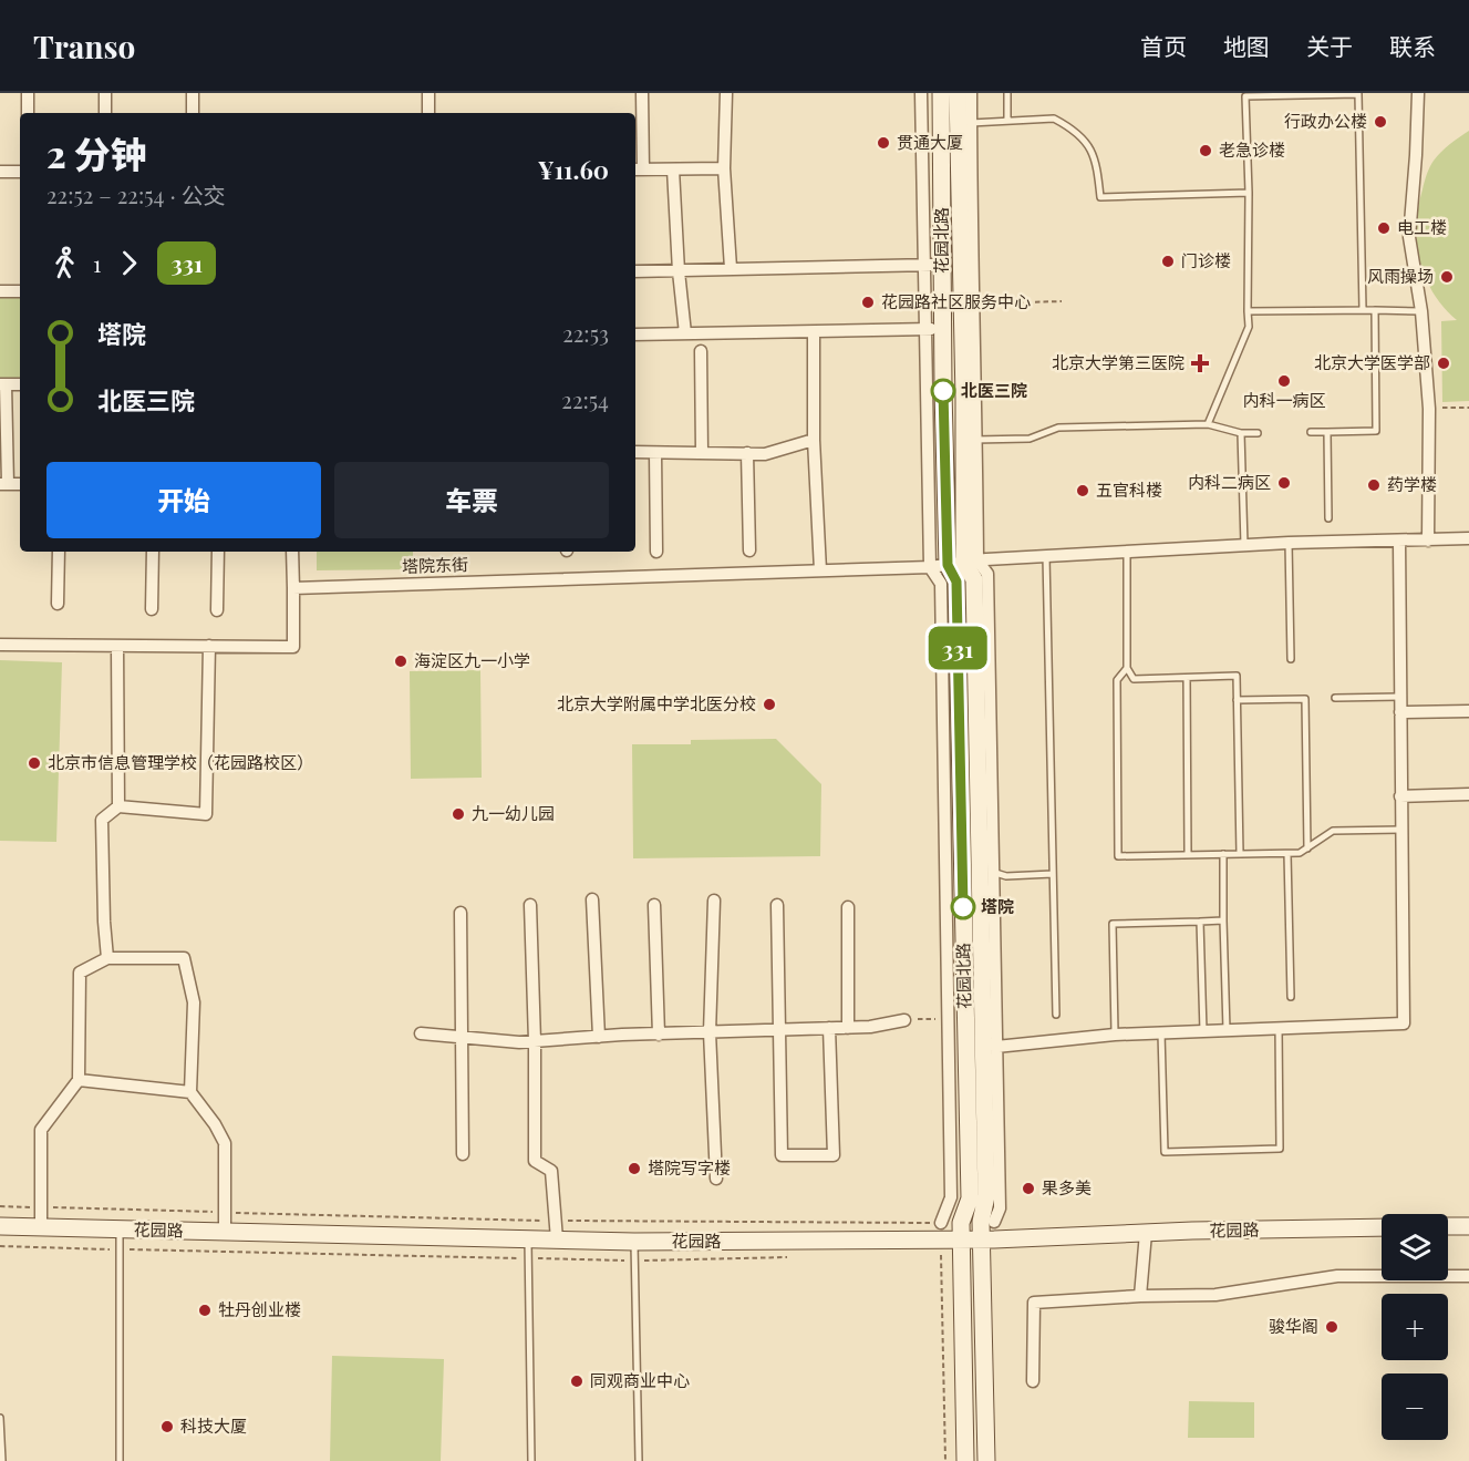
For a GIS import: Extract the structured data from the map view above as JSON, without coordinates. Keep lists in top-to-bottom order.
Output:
{
  "streets": {
    "street": ["花园北路", "塔院东街", "花园路"]
  },
  "crossings": [
    ["花园北路", "塔院东街"],
    ["花园北路", "花园路"]
  ],
  "places": {
    "other": [
      "行政办公楼",
      "贯通大厦",
      "老急诊楼",
      "电工楼",
      "门诊楼",
      "风雨操场",
      "花园路社区服务中心",
      "北京大学医学部",
      "内科一病区",
      "北医三院",
      "内科二病区",
      "药学楼",
      "五官科楼",
      "海淀区九一小学",
      "北京大学附属中学北医分校",
      "北京市信息管理学校（花园路校区）",
      "九一幼儿园",
      "塔院",
      "塔院写字楼",
      "果多美",
      "牡丹创业楼",
      "骏华阁",
      "同观商业中心",
      "科技大厦"
    ],
    "health": ["北京大学第三医院"]
  },
  "lines": ["bus line 331"],
  "page": {
    "header": "Transo",
    "nav": [
      "首页",
      "地图",
      "关于",
      "联系"
    ],
    "on_map": "331",
    "heading": ["2 分钟", "22:52 – 22:54 · 公交", "¥11.60"],
    "legs": ["1", "331"],
    "list": [
      {
        "name": "塔院",
        "value": "22:53"
      },
      {
        "name": "北医三院",
        "value": "22:54"
      }
    ],
    "buttons": ["开始", "车票"],
    "map_buttons": ["+", "−"]
  }
}
